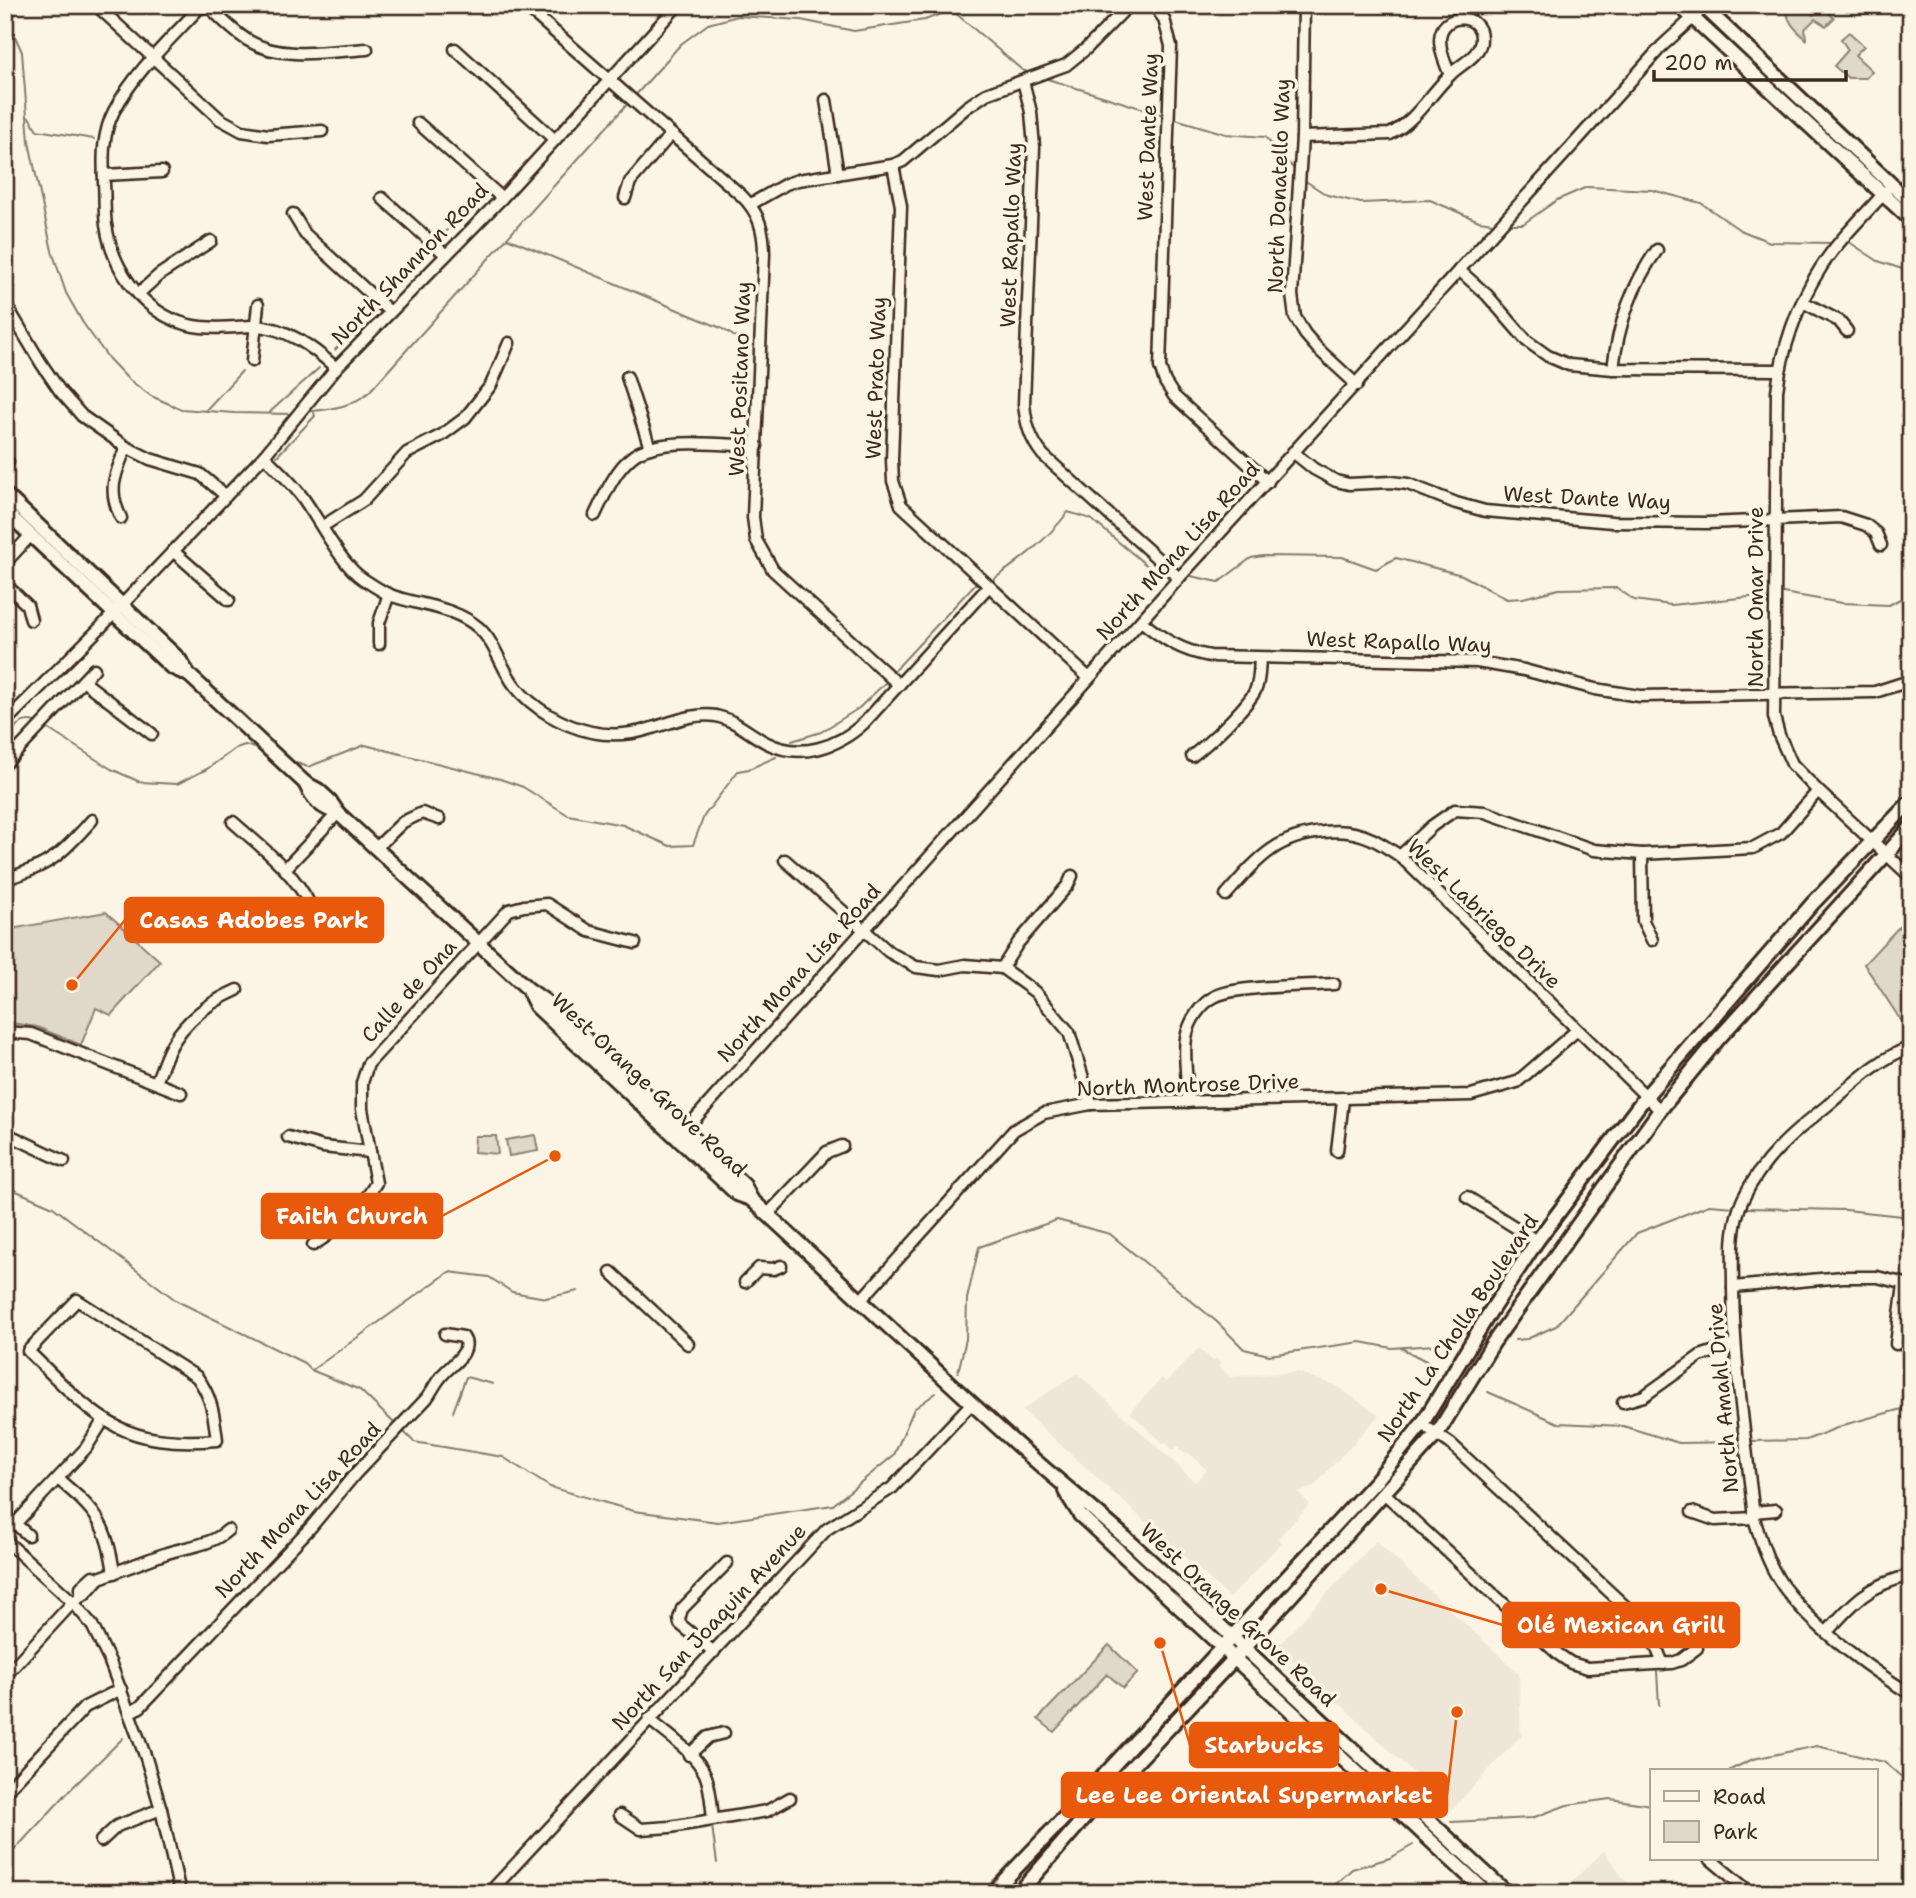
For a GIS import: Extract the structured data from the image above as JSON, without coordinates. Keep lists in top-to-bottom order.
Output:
{
  "streets": {
    "main road": ["West Orange Grove Road", "North La Cholla Boulevard"],
    "street": [
      "West Dante Way",
      "North Donatello Way",
      "West Rapallo Way",
      "North Shannon Road",
      "West Prato Way",
      "West Positano Way",
      "North Mona Lisa Road",
      "North Omar Drive",
      "West Labriego Drive",
      "Calle de Ona",
      "North Montrose Drive",
      "North Amahl Drive",
      "North San Joaquin Avenue"
    ]
  },
  "crossings": [
    ["West Dante Way", "North Mona Lisa Road"],
    ["West Dante Way", "North Omar Drive"],
    ["North Donatello Way", "North Mona Lisa Road"],
    ["West Rapallo Way", "North Mona Lisa Road"],
    ["West Rapallo Way", "North Omar Drive"],
    ["North Shannon Road", "West Positano Way"],
    ["North Shannon Road", "West Orange Grove Road"],
    ["West Prato Way", "North Mona Lisa Road"],
    ["North Mona Lisa Road", "West Orange Grove Road"],
    ["North Omar Drive", "North La Cholla Boulevard"],
    ["West Labriego Drive", "North Montrose Drive"],
    ["West Labriego Drive", "North La Cholla Boulevard"],
    ["Calle de Ona", "West Orange Grove Road"],
    ["West Orange Grove Road", "North Montrose Drive"],
    ["West Orange Grove Road", "North La Cholla Boulevard"],
    ["West Orange Grove Road", "North San Joaquin Avenue"]
  ],
  "places": [
    "Casas Adobes Park",
    "Faith Church",
    "Olé Mexican Grill",
    "Starbucks",
    "Lee Lee Oriental Supermarket"
  ],
  "legend": ["Road", "Park"],
  "scale_bar": "200 m"
}
